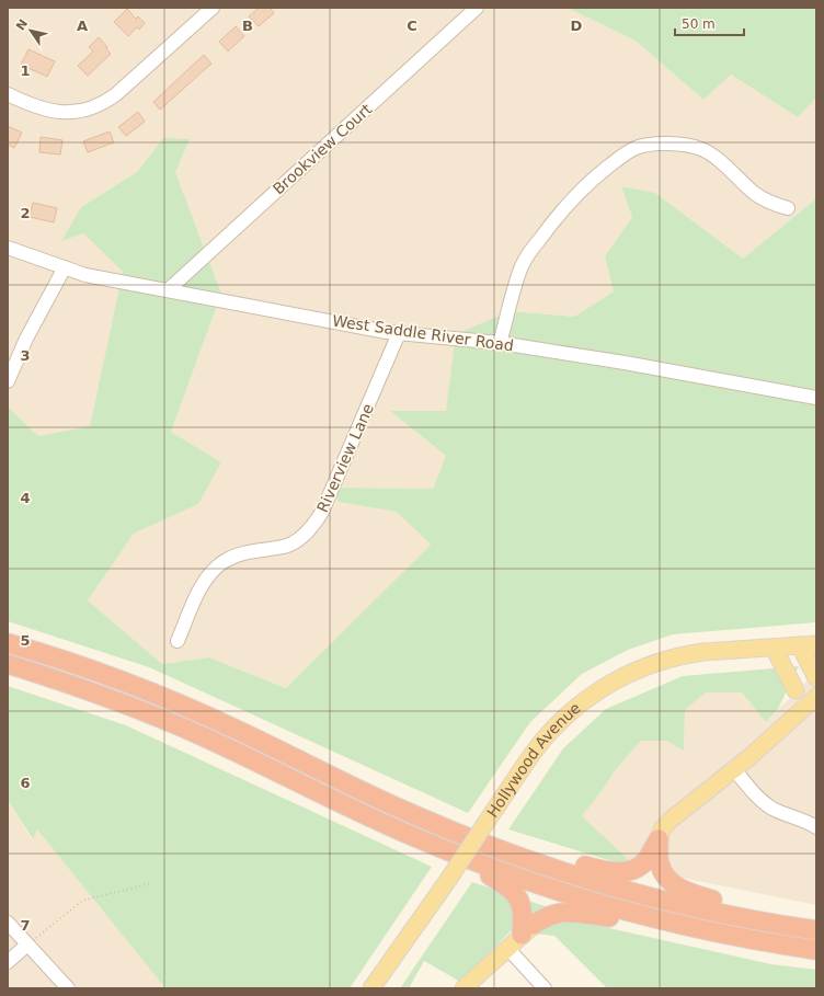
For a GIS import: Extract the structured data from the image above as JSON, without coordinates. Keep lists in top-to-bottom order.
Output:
{
  "streets": {
    "main road": ["Hollywood Avenue"],
    "street": ["Brookview Court", "West Saddle River Road", "Riverview Lane"]
  },
  "crossings": [
    ["Brookview Court", "West Saddle River Road"],
    ["West Saddle River Road", "Riverview Lane"]
  ],
  "scale_bar": "50 m",
  "north": "top left",
  "grid": {
    "columns": [
      "A",
      "B",
      "C",
      "D"
    ],
    "rows": [
      "1",
      "2",
      "3",
      "4",
      "5",
      "6",
      "7"
    ]
  }
}
